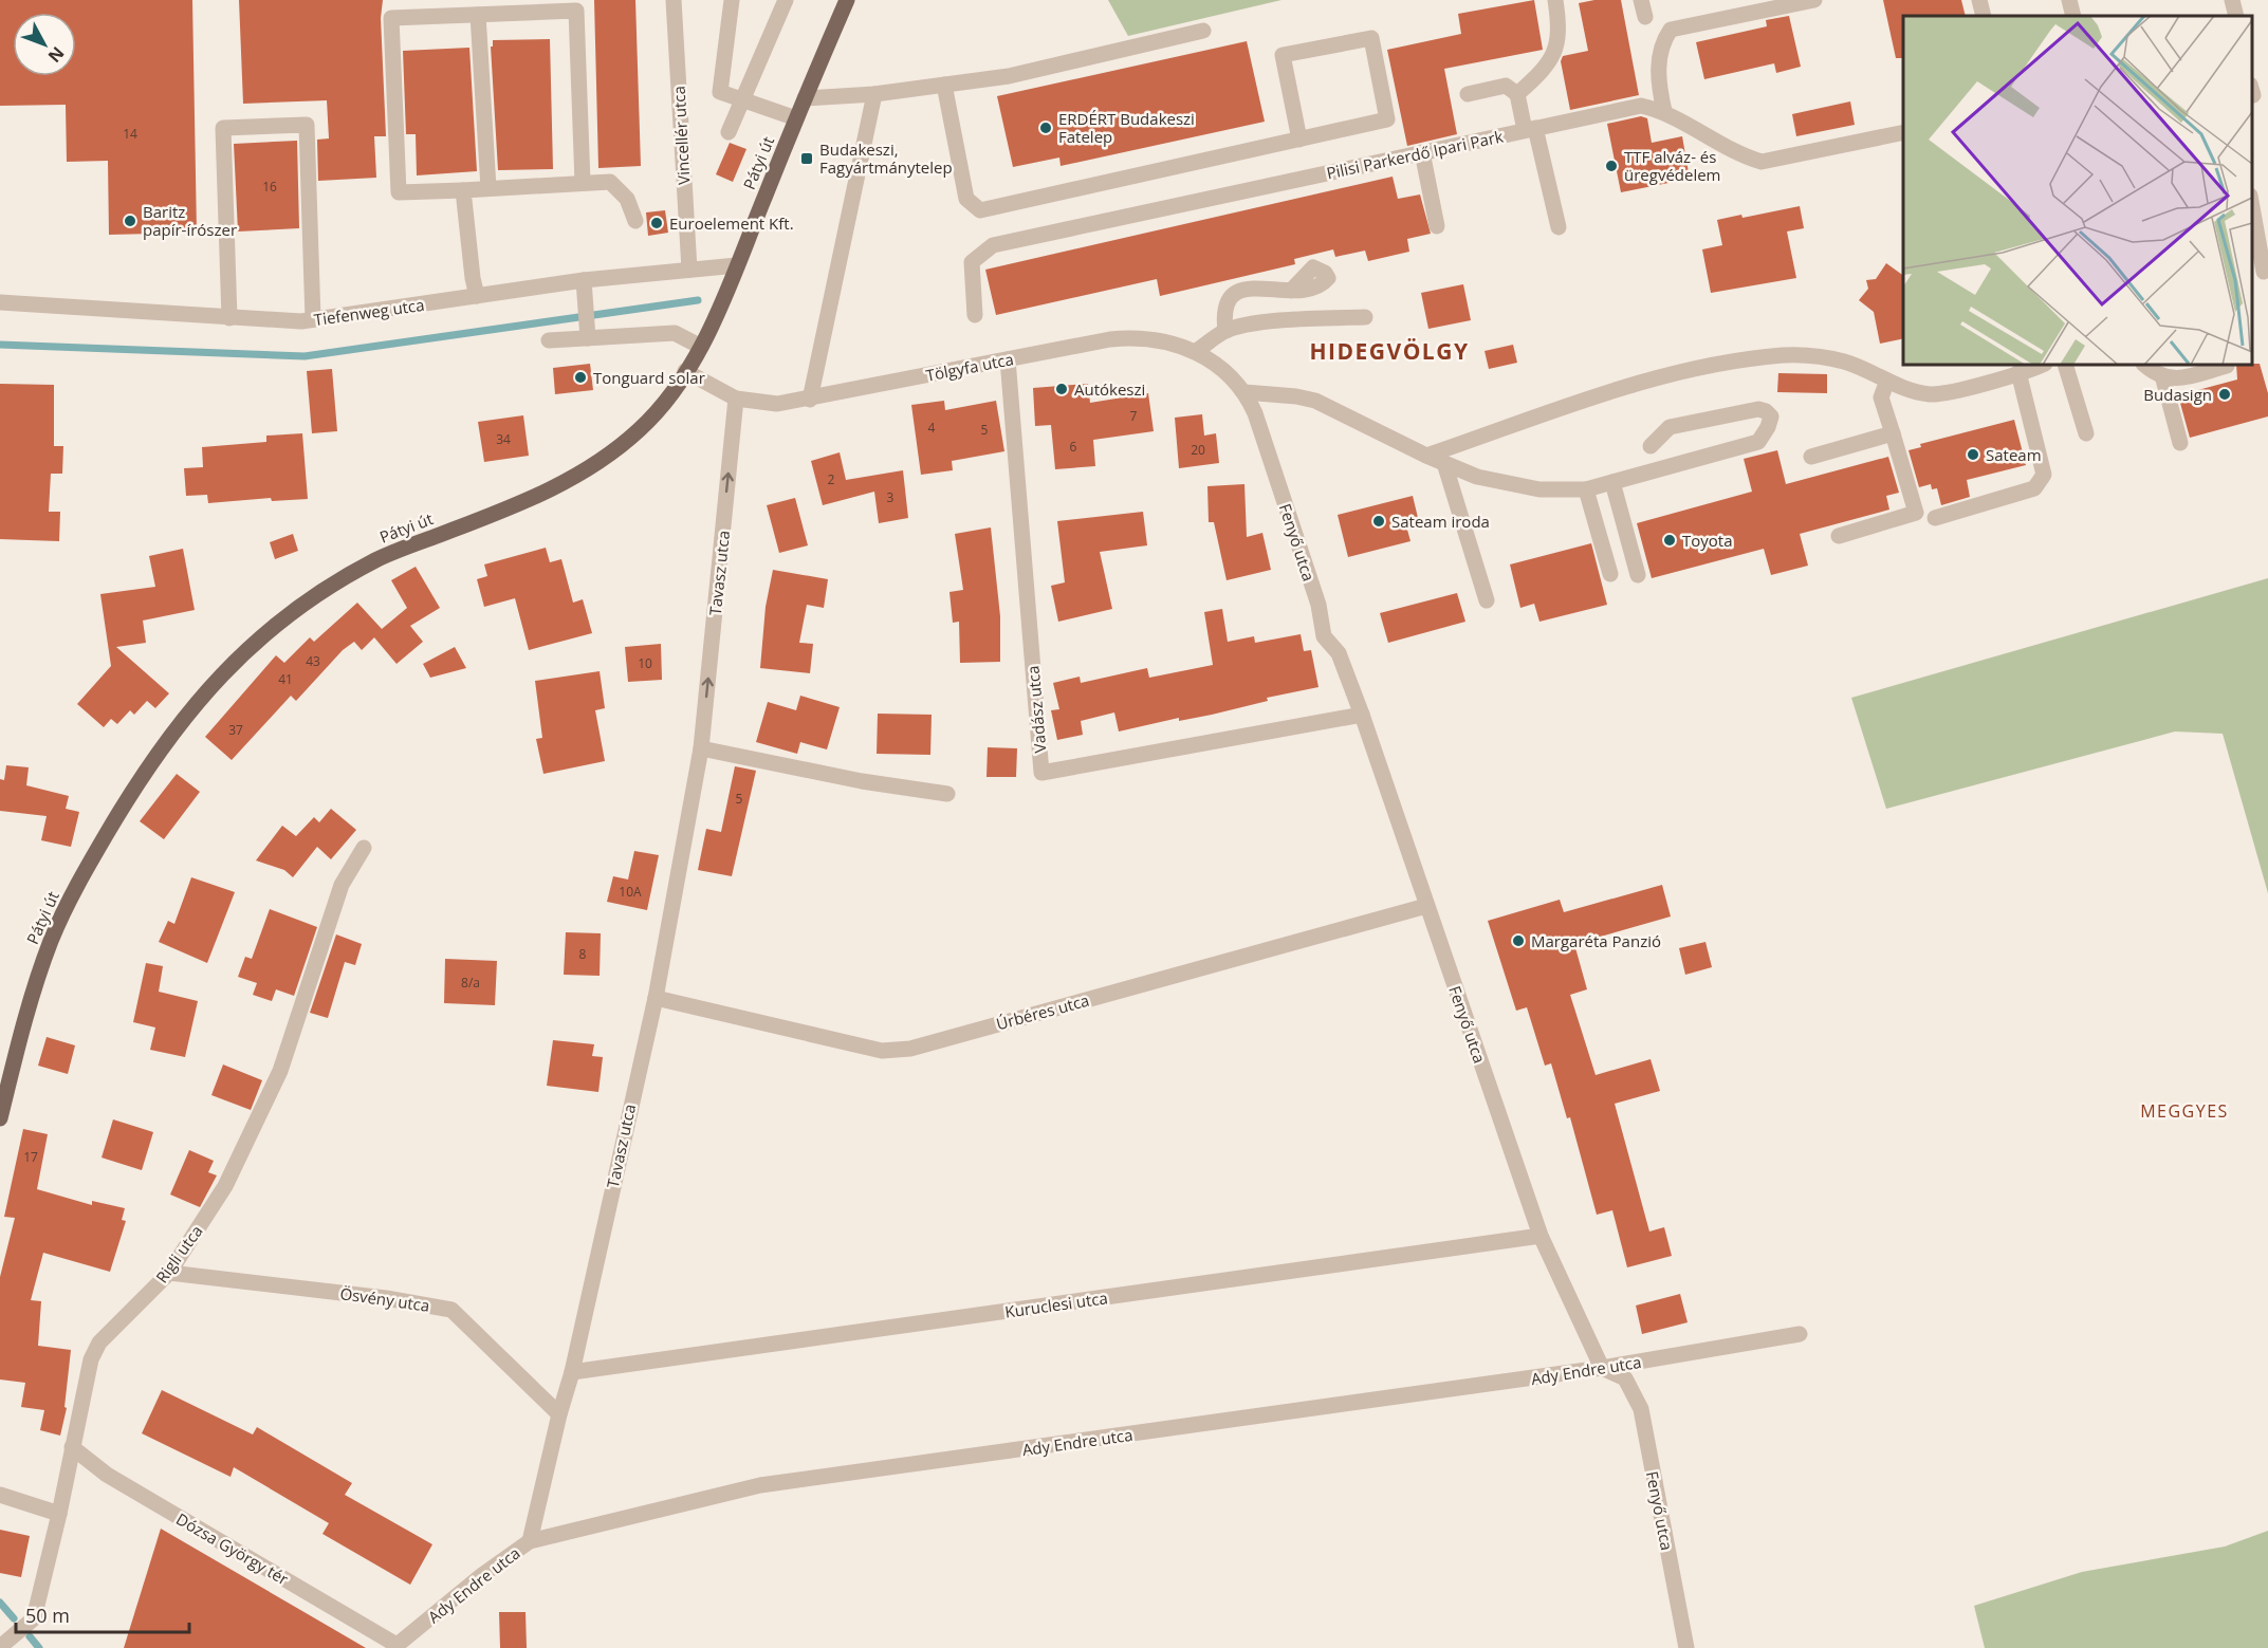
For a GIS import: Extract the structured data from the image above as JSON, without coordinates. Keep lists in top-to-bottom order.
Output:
{
  "streets": {
    "main road": ["Pátyi út"],
    "street": [
      "Vincellér utca",
      "Pilisi Parkerdő Ipari Park",
      "Tiefenweg utca",
      "Tölgyfa utca",
      "Fenyő utca",
      "Tavasz utca",
      "Vadász utca",
      "Úrbéres utca",
      "Rigli utca",
      "Ösvény utca",
      "Kuruclesi utca",
      "Ady Endre utca",
      "Dózsa György tér"
    ]
  },
  "crossings": [
    ["Vincellér utca", "Tiefenweg utca"],
    ["Pátyi út", "Tiefenweg utca"],
    ["Pátyi út", "Tölgyfa utca"],
    ["Tölgyfa utca", "Fenyő utca"],
    ["Tölgyfa utca", "Tavasz utca"],
    ["Tölgyfa utca", "Vadász utca"],
    ["Fenyő utca", "Vadász utca"],
    ["Fenyő utca", "Úrbéres utca"],
    ["Fenyő utca", "Kuruclesi utca"],
    ["Fenyő utca", "Ady Endre utca"],
    ["Tavasz utca", "Úrbéres utca"],
    ["Tavasz utca", "Ösvény utca"],
    ["Tavasz utca", "Kuruclesi utca"],
    ["Tavasz utca", "Ady Endre utca"],
    ["Rigli utca", "Ösvény utca"],
    ["Rigli utca", "Dózsa György tér"],
    ["Ady Endre utca", "Dózsa György tér"]
  ],
  "districts": ["HIDEGVÖLGY", "MEGGYES"],
  "places": {
    "other": [
      "ERDÉRT Budakeszi Fatelep",
      "TTF alváz- és üregvédelem",
      "Baritz papír-írószer",
      "Euroelement Kft.",
      "Tonguard solar",
      "Autókeszi",
      "Budasign",
      "Sateam",
      "Sateam iroda",
      "Toyota",
      "Margaréta Panzió"
    ],
    "transit": ["Budakeszi, Fagyártmánytelep"]
  },
  "house_numbers": [
    "14",
    "16",
    "7",
    "4",
    "5",
    "34",
    "6",
    "20",
    "2",
    "3",
    "43",
    "10",
    "41",
    "37",
    "5",
    "10A",
    "8",
    "8/a",
    "17"
  ],
  "scale_bar": "50 m",
  "north": "bottom right"
}
